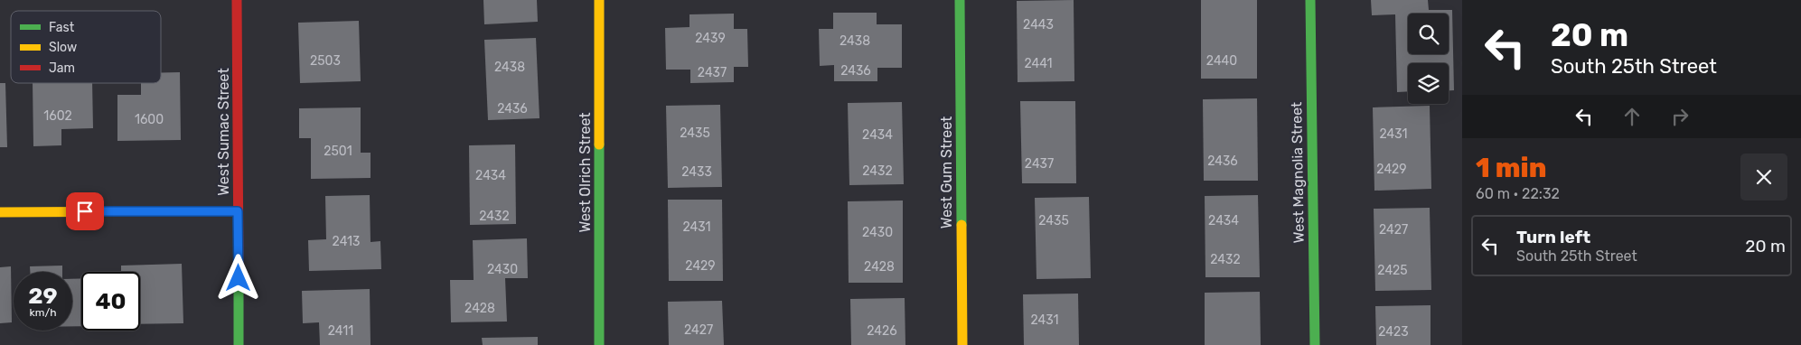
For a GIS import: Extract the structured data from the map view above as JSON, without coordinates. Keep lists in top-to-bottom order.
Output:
{
  "streets": {
    "street": [
      "West Sumac Street",
      "West Olrich Street",
      "West Gum Street",
      "West Magnolia Street"
    ]
  },
  "house_numbers": [
    "2443",
    "2439",
    "2438",
    "2503",
    "2440",
    "2441",
    "2438",
    "2436",
    "2437",
    "2436",
    "1602",
    "1600",
    "2435",
    "2431",
    "2434",
    "2501",
    "2436",
    "2437",
    "2429",
    "2432",
    "2433",
    "2434",
    "2432",
    "2435",
    "2434",
    "2431",
    "2427",
    "2430",
    "2413",
    "2432",
    "2429",
    "2428",
    "2430",
    "2425",
    "2428",
    "2431",
    "2427",
    "2411",
    "2426",
    "2423"
  ],
  "legend": ["Fast", "Slow", "Jam"],
  "page": {
    "turn": ["20 m", "South 25th Street"],
    "heading": ["1 min", "60 m · 22:32"],
    "list": [
      {
        "name": "Turn left",
        "note": "South 25th Street",
        "value": "20 m"
      }
    ],
    "speed": "29 km/h",
    "limit": "40"
  }
}
